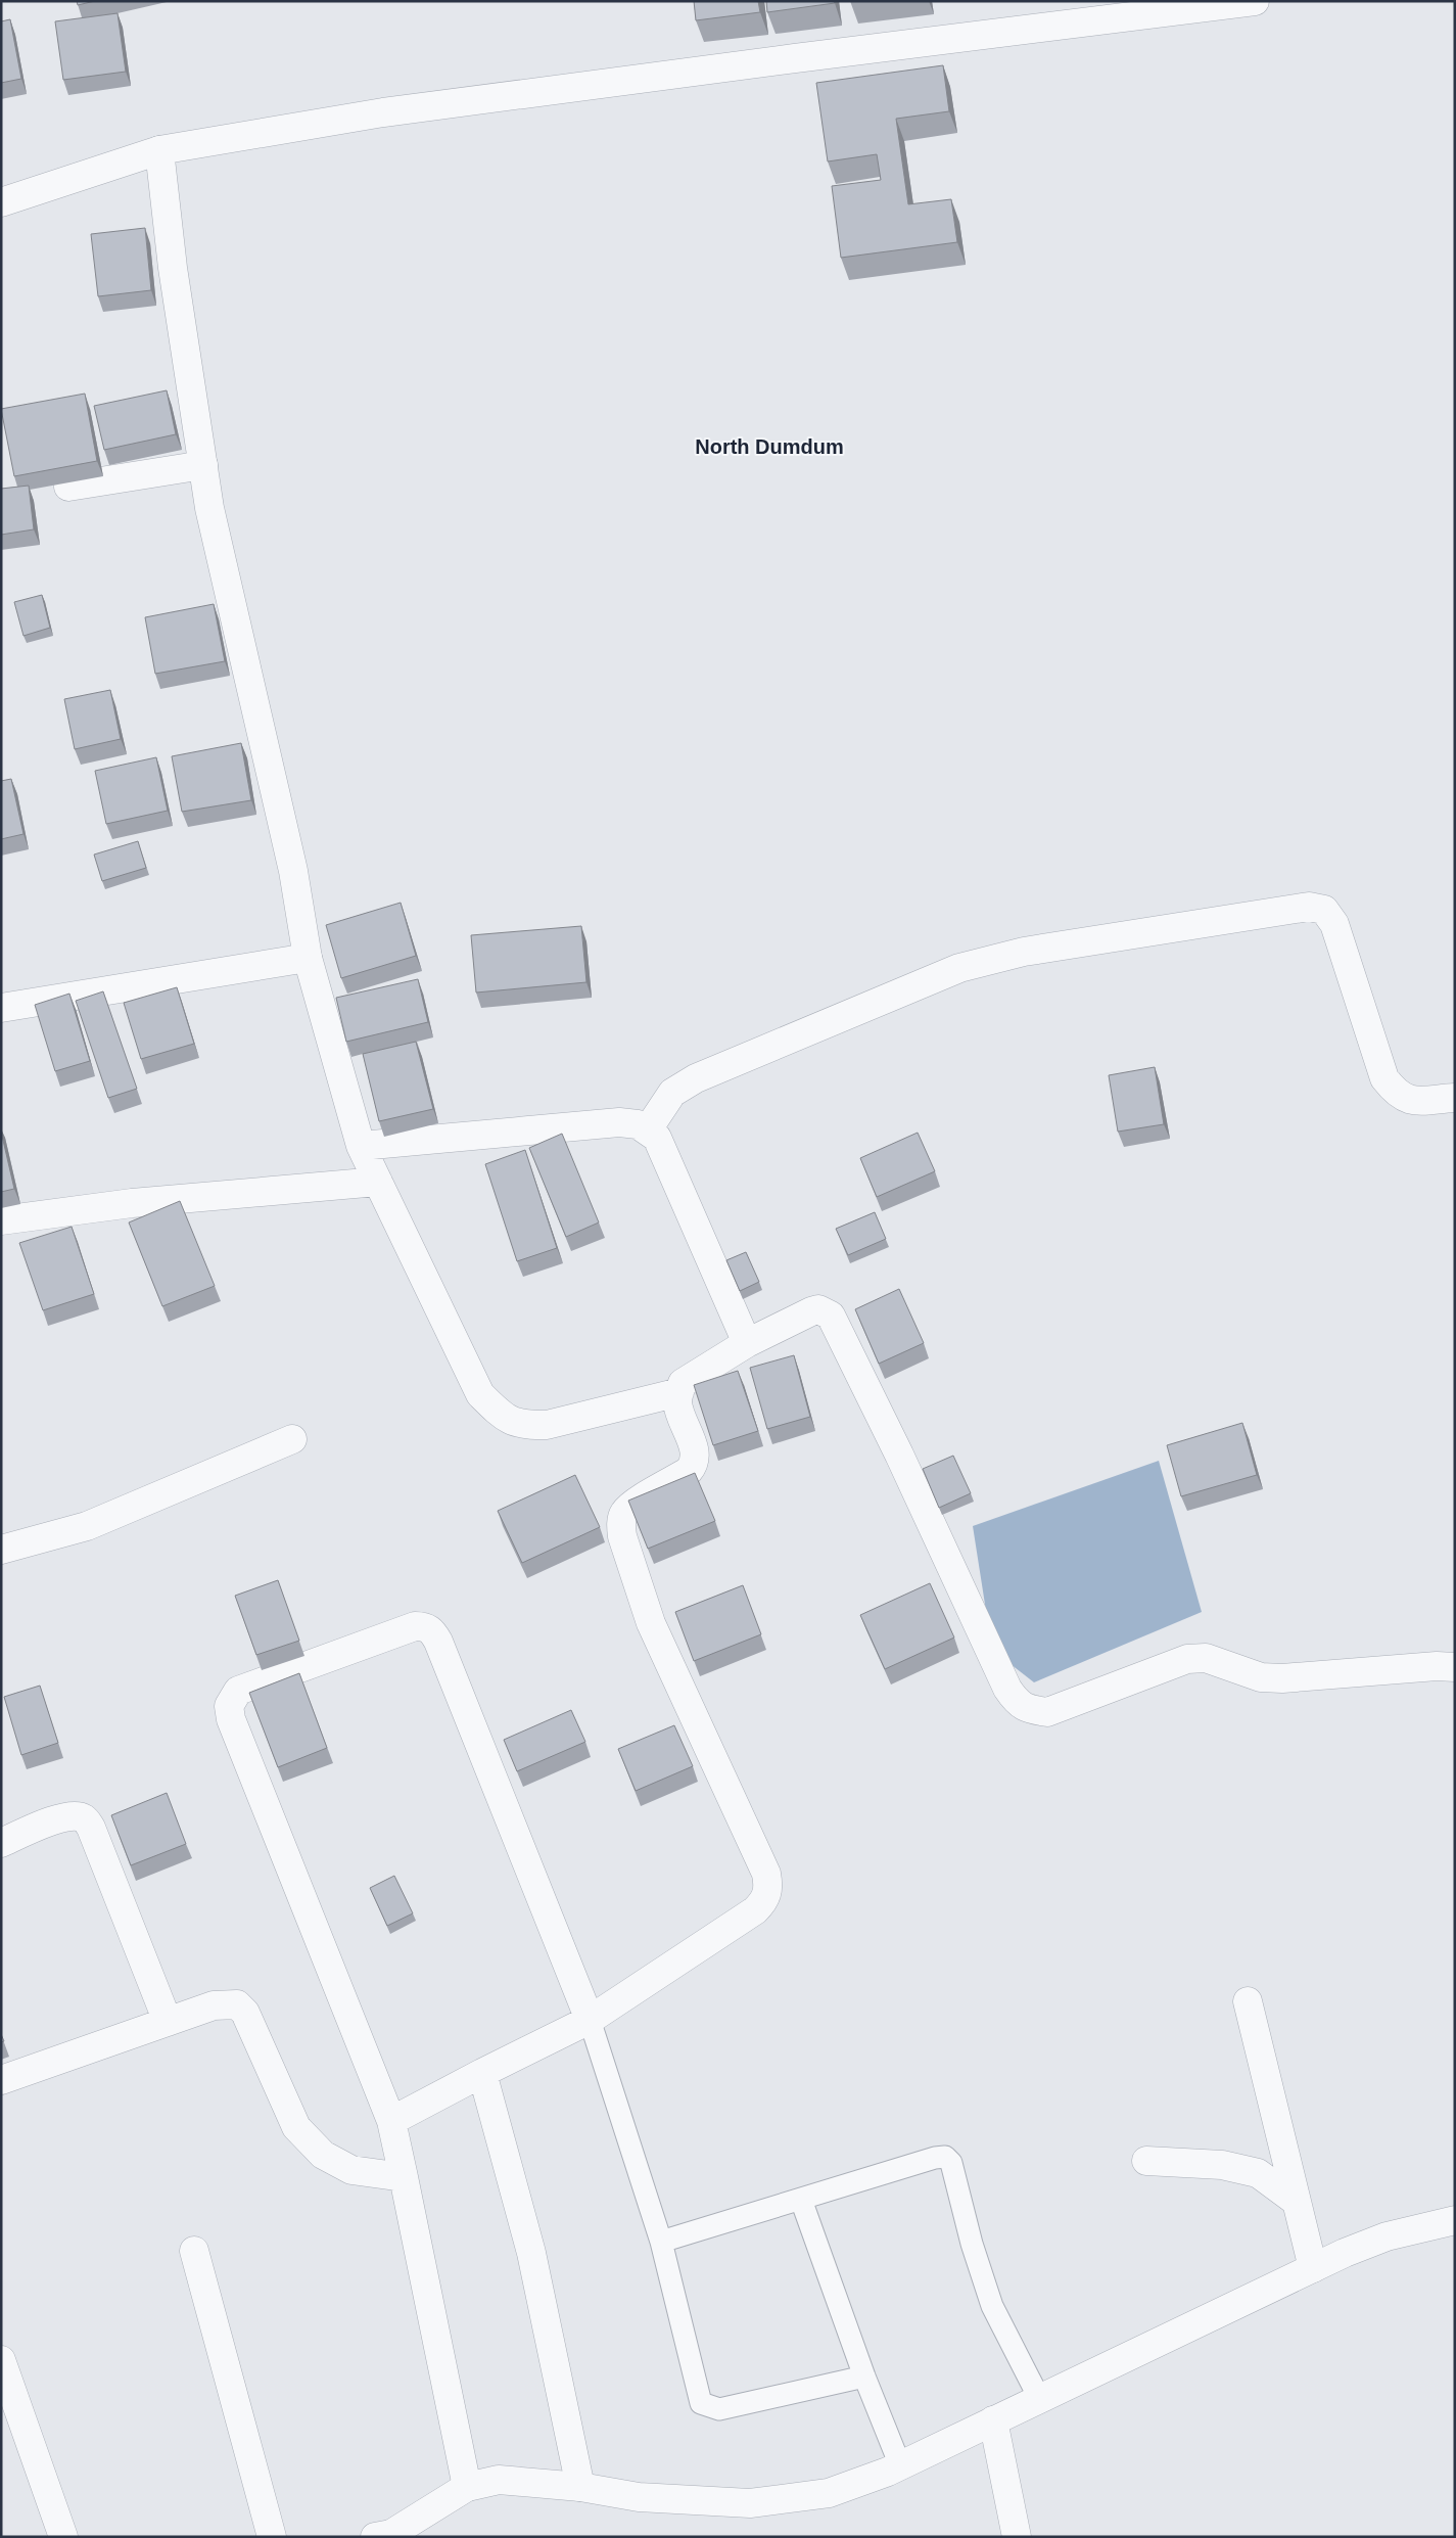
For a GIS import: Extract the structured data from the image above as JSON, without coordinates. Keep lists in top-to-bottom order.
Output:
{
  "districts": ["North Dumdum"]
}
